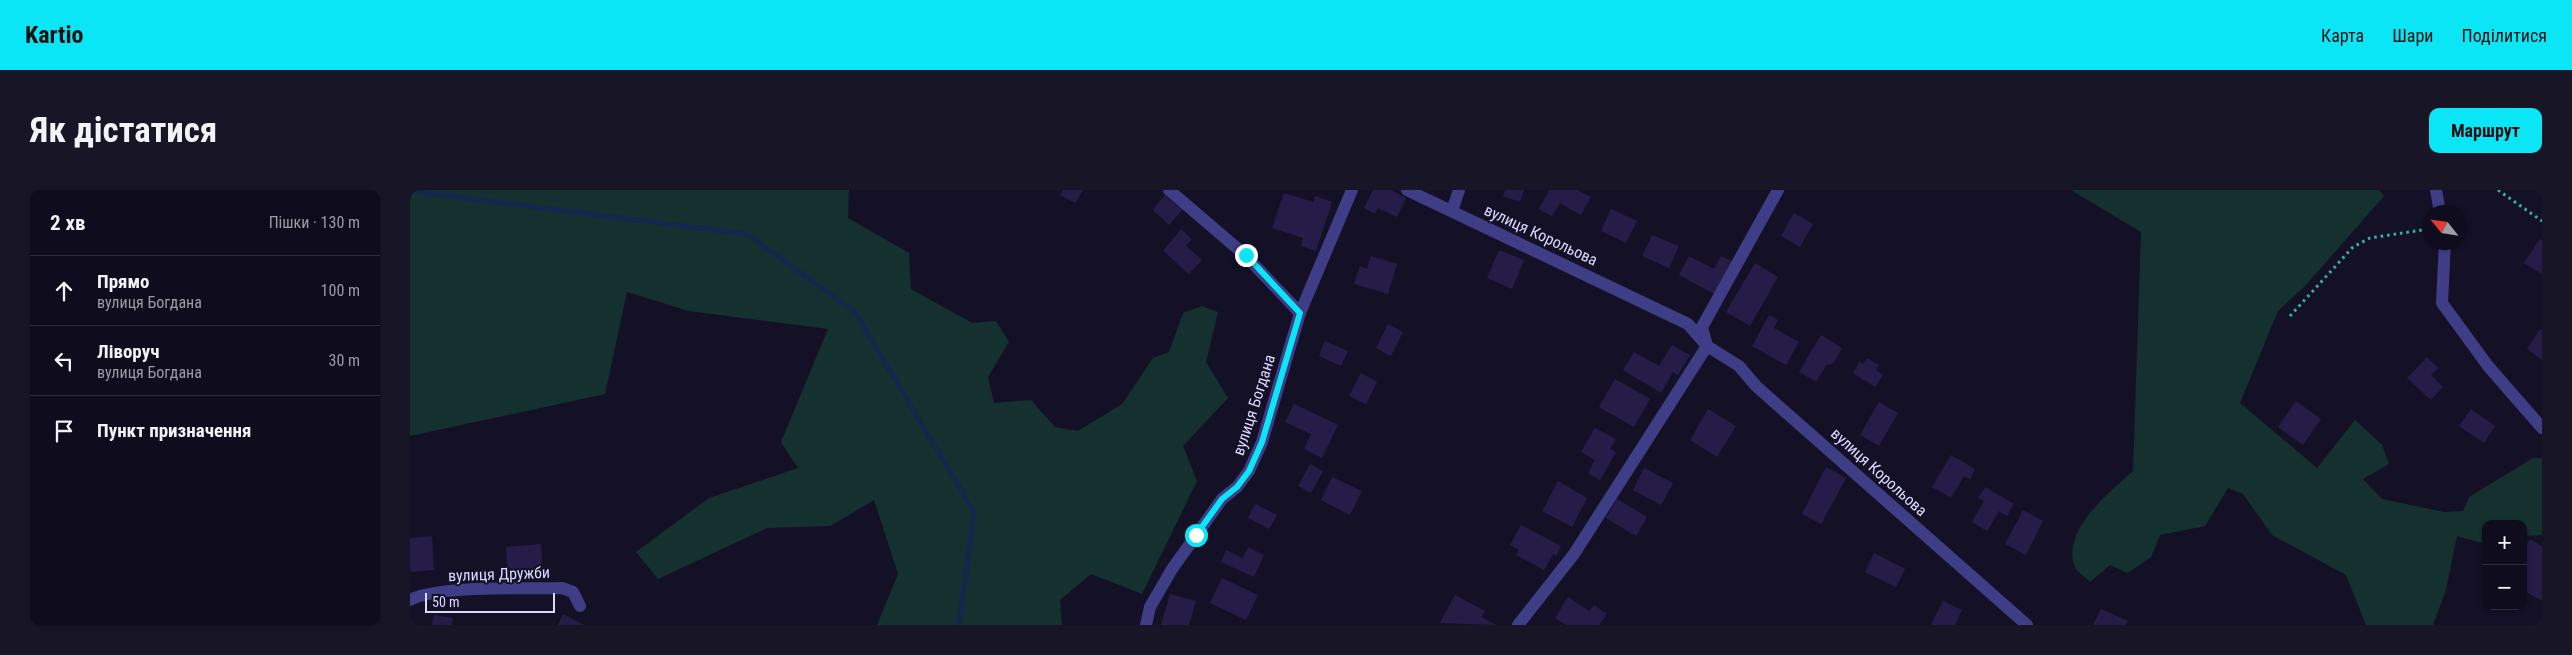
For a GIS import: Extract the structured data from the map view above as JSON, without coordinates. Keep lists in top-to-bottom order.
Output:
{
  "streets": {
    "street": ["вулиця Корольова", "вулиця Богдана", "вулиця Дружби"]
  },
  "scale_bar": "50 m",
  "north": "top left",
  "page": {
    "header": "Kartio",
    "nav": ["Карта", "Шари", "Поділитися"],
    "buttons": "Маршрут",
    "title": "Як дістатися",
    "heading": ["2 хв", "Пішки · 130 m"],
    "list": [
      ["Прямо", "вулиця Богдана", "100 m"],
      ["Ліворуч", "вулиця Богдана", "30 m"],
      "Пункт призначення"
    ],
    "map_buttons": ["+", "−"],
    "scale": "50 m"
  }
}
